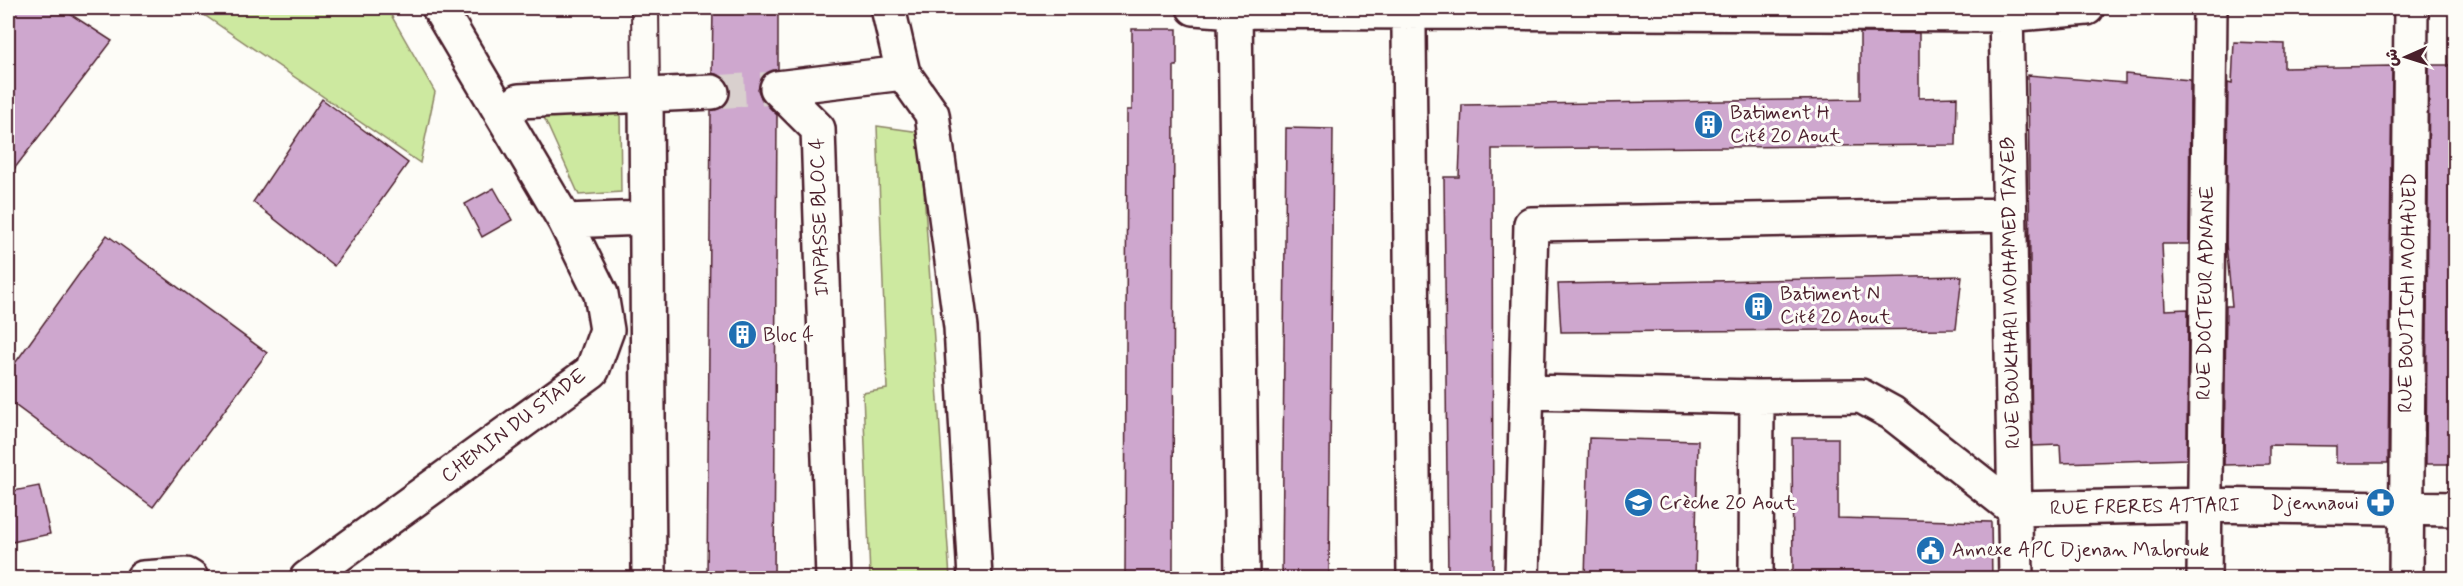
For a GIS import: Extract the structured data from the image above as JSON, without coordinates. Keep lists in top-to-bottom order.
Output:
{
  "streets": {
    "street": [
      "IMPASSE BLOC 4",
      "RUE BOUKHARI MOHAMED TAYEB",
      "RUE DOCTEUR ADNANE",
      "RUE BOUTICHI MOHAÙED",
      "CHEMIN DU STADE",
      "RUE FRERES ATTARI"
    ]
  },
  "crossings": [
    ["RUE BOUKHARI MOHAMED TAYEB", "RUE FRERES ATTARI"],
    ["RUE DOCTEUR ADNANE", "RUE FRERES ATTARI"],
    ["RUE BOUTICHI MOHAÙED", "RUE FRERES ATTARI"]
  ],
  "places": {
    "building": ["Batiment H Cité 20 Aout", "Batiment N Cité 20 Aout", "Bloc 4"],
    "school or university": ["Crèche 20 Aout"],
    "pharmacy": ["Djennaoui"],
    "public building": ["Annexe APC Djenan Mabrouk"]
  },
  "north": "left"
}
